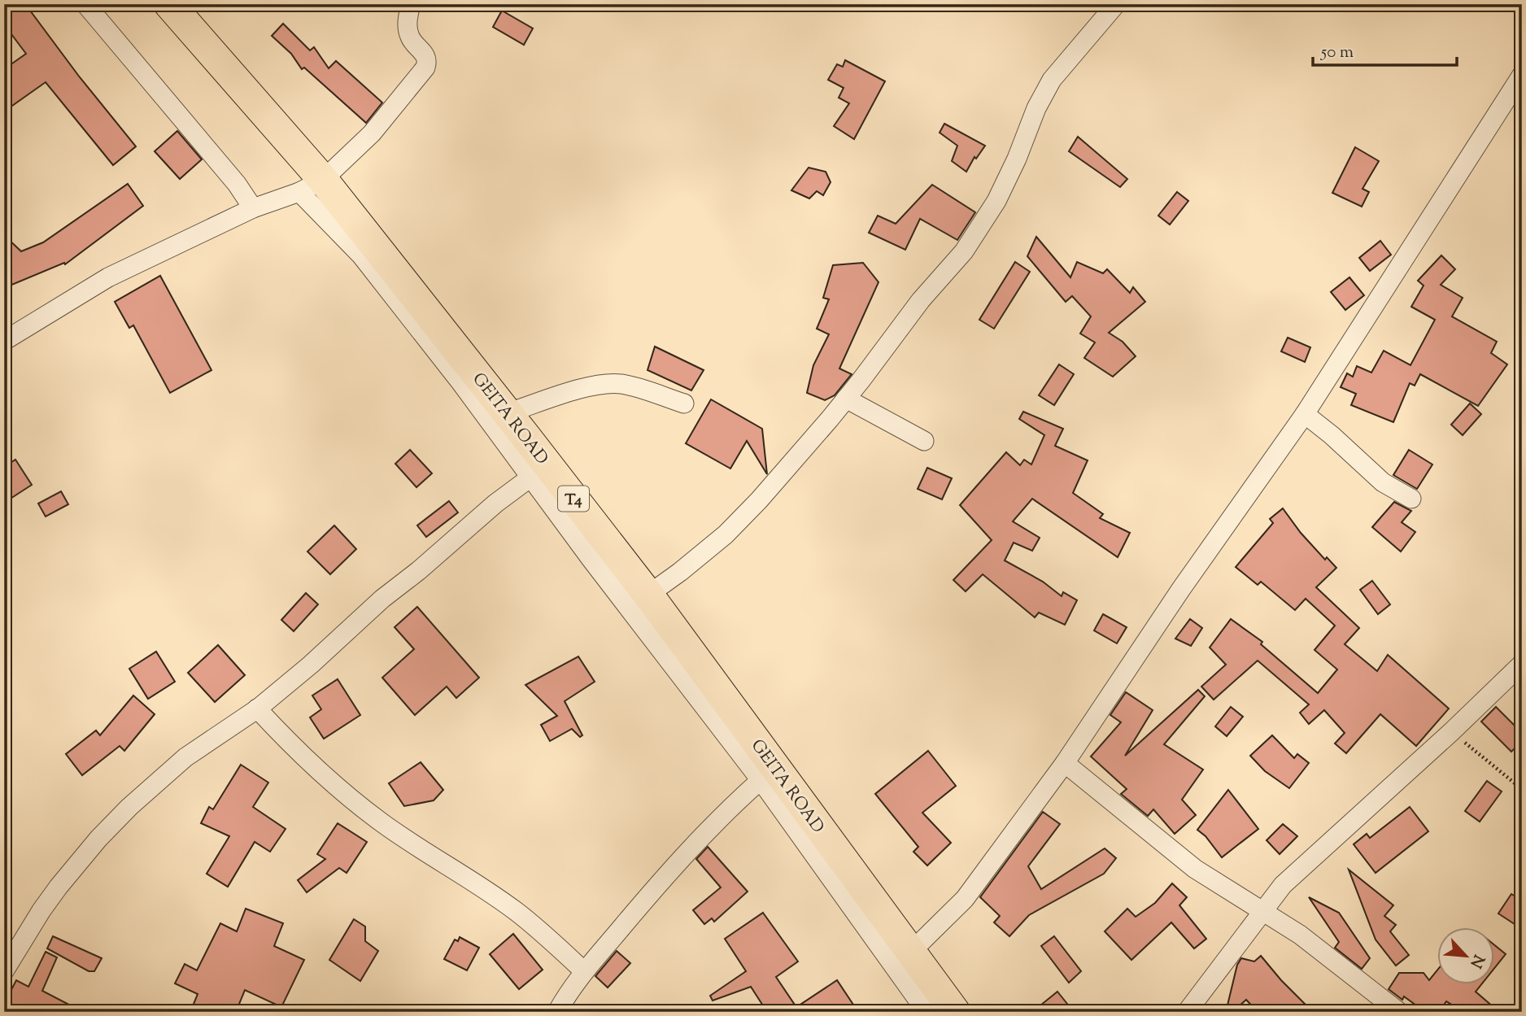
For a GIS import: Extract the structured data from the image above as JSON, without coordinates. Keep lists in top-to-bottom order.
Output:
{
  "streets": {
    "highway": ["GEITA ROAD", "T4"]
  },
  "scale_bar": "50 m",
  "north": "bottom right"
}
